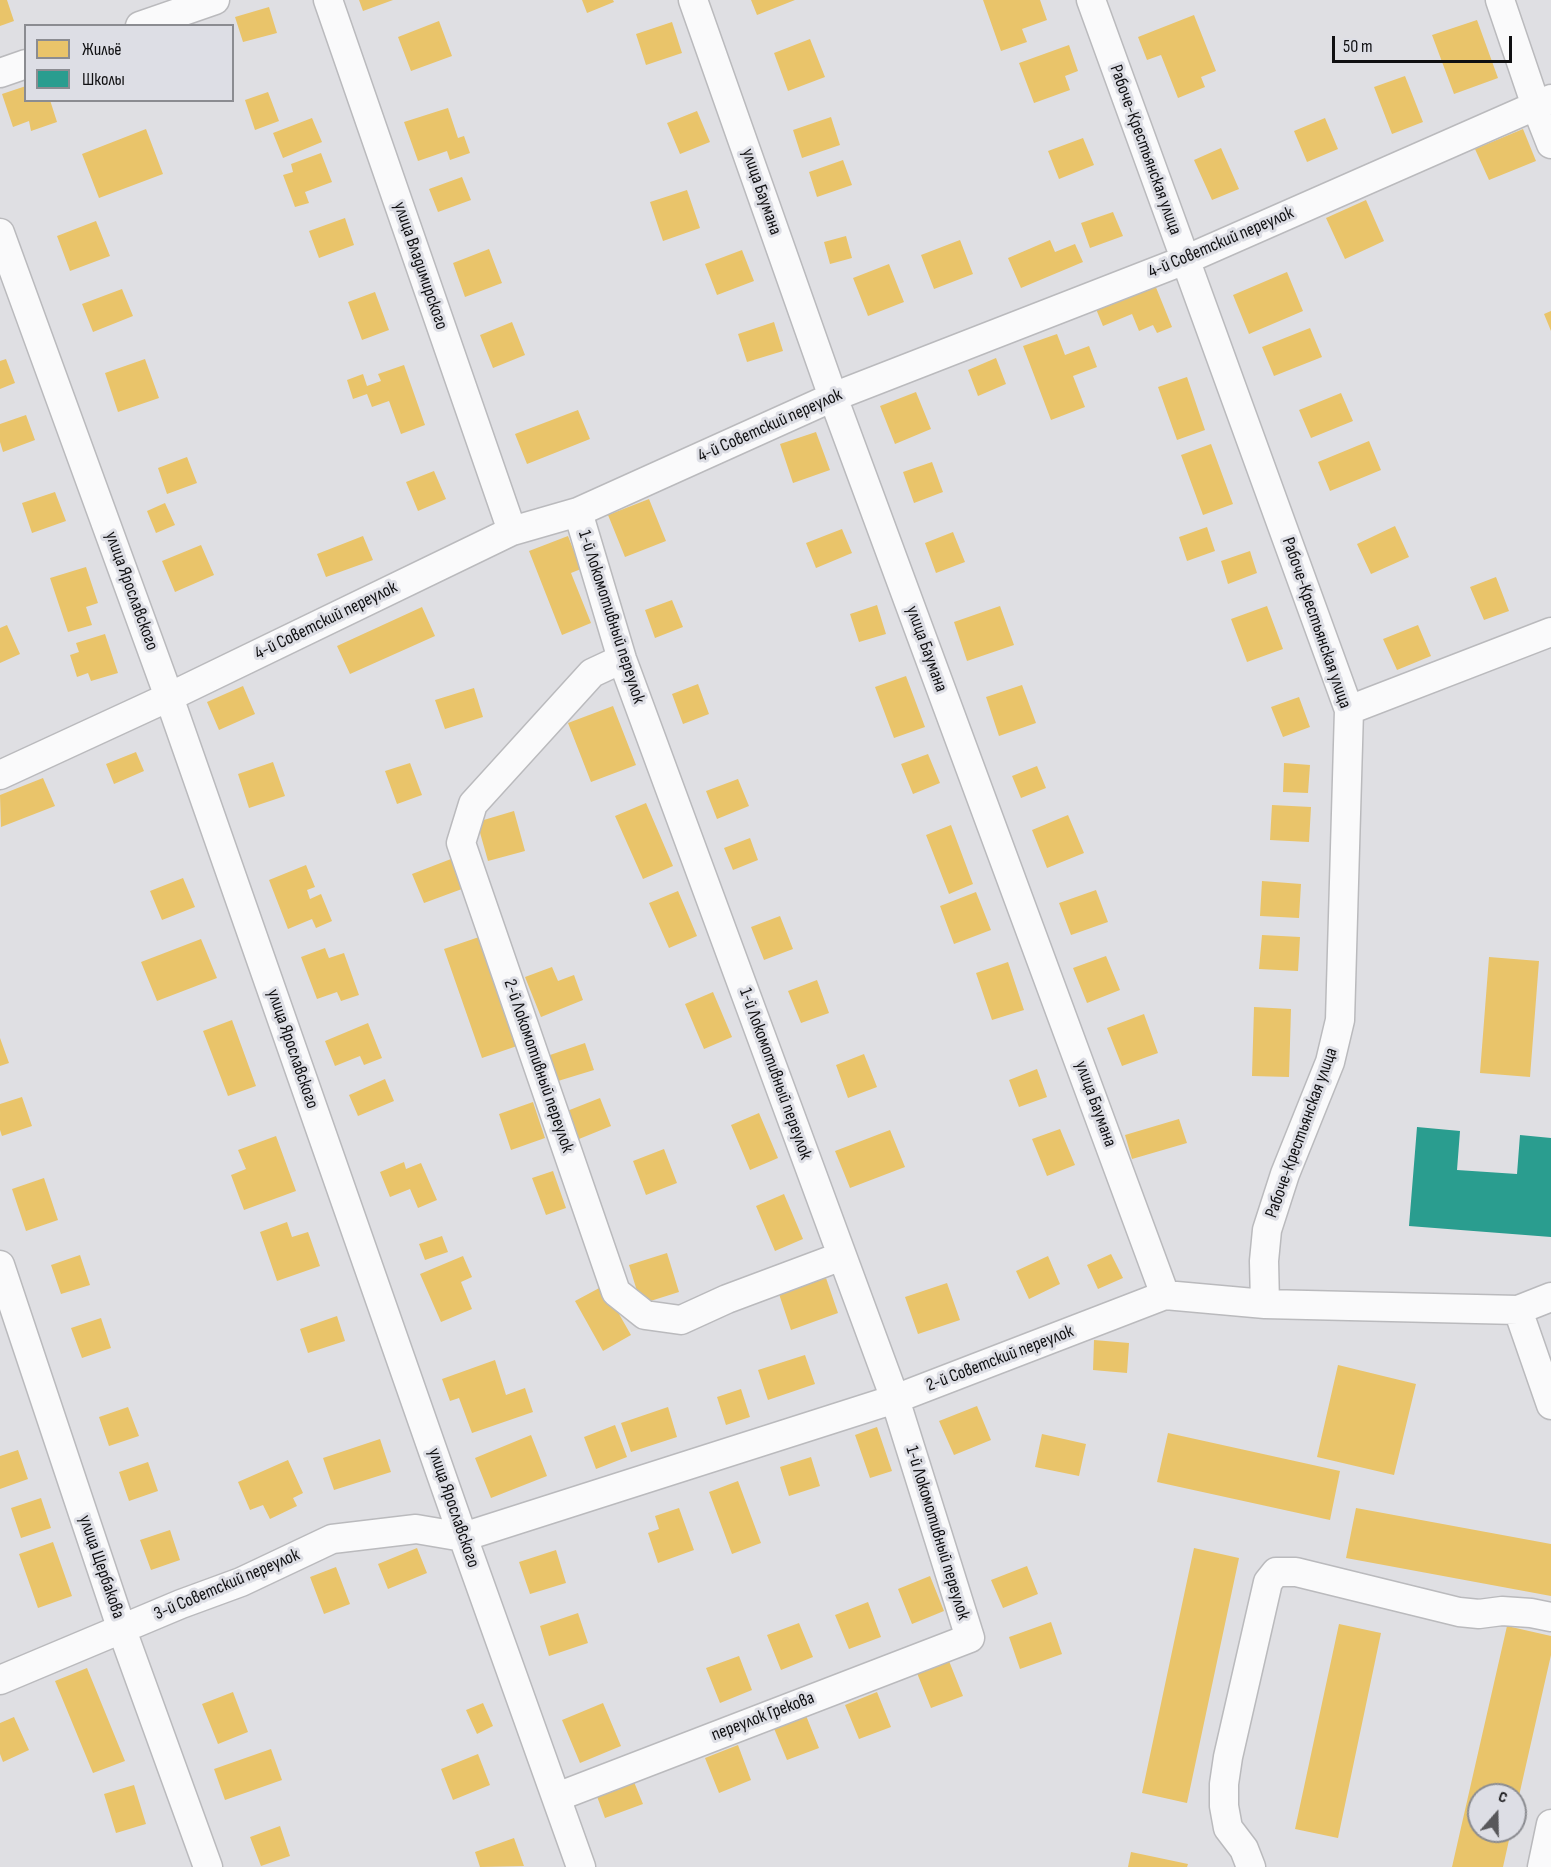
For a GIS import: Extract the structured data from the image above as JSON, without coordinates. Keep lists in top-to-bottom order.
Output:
{
  "streets": {
    "street": [
      "Рабоче-Крестьянская улица",
      "улица Баумана",
      "4-й Советский переулок",
      "улица Владимирского",
      "улица Ярославского",
      "1-й Локомотивный переулок",
      "2-й Локомотивный переулок",
      "2-й Советский переулок",
      "улица Щербакова",
      "3-й Советский переулок",
      "переулок Грекова"
    ]
  },
  "crossings": [
    ["Рабоче-Крестьянская улица", "4-й Советский переулок"],
    ["Рабоче-Крестьянская улица", "2-й Советский переулок"],
    ["улица Баумана", "4-й Советский переулок"],
    ["улица Баумана", "2-й Советский переулок"],
    ["4-й Советский переулок", "улица Владимирского"],
    ["4-й Советский переулок", "улица Ярославского"],
    ["4-й Советский переулок", "1-й Локомотивный переулок"],
    ["улица Ярославского", "2-й Советский переулок"],
    ["улица Ярославского", "3-й Советский переулок"],
    ["улица Ярославского", "переулок Грекова"],
    ["1-й Локомотивный переулок", "2-й Локомотивный переулок"],
    ["1-й Локомотивный переулок", "2-й Советский переулок"],
    ["1-й Локомотивный переулок", "переулок Грекова"],
    ["2-й Советский переулок", "3-й Советский переулок"],
    ["улица Щербакова", "3-й Советский переулок"]
  ],
  "legend": ["Жильё", "Школы"],
  "scale_bar": "50 m",
  "north": "top"
}
